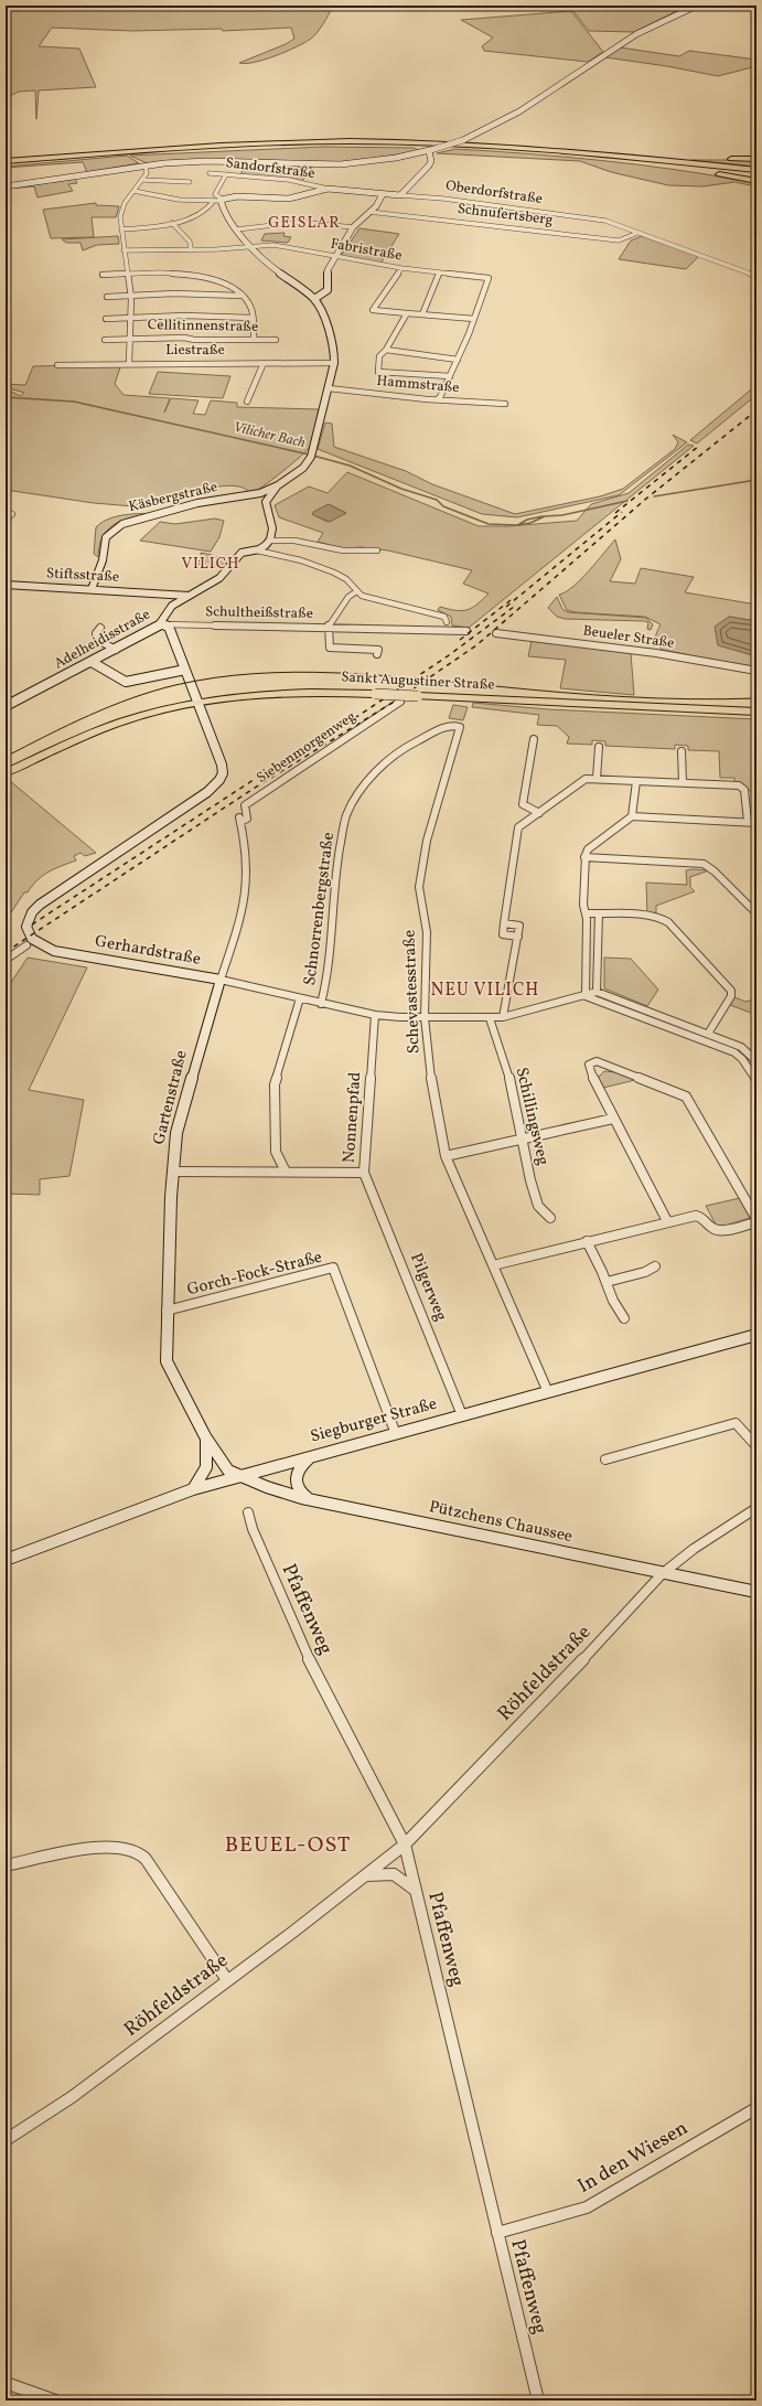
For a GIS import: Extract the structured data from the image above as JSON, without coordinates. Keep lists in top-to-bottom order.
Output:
{
  "streets": {
    "main road": ["Sankt Augustiner Straße"],
    "street": [
      "Sandorfstraße",
      "Oberdorfstraße",
      "Schnufertsberg",
      "Fabristraße",
      "Cellitinnenstraße",
      "Liestraße",
      "Hammstraße",
      "Käsbergstraße",
      "Stiftsstraße",
      "Schultheißstraße",
      "Beueler Straße",
      "Adelheidisstraße",
      "Siebenmorgenweg",
      "Schnorrenbergstraße",
      "Gerhardstraße",
      "Schevastesstraße",
      "Gartenstraße",
      "Schillingsweg",
      "Nonnenpfad",
      "Gorch-Fock-Straße",
      "Pilgerweg",
      "Siegburger Straße",
      "Pützchens Chaussee",
      "Pfaffenweg",
      "Röhfeldstraße",
      "In den Wiesen"
    ]
  },
  "crossings": [
    ["Sandorfstraße", "Oberdorfstraße"],
    ["Oberdorfstraße", "Schnufertsberg"],
    ["Käsbergstraße", "Stiftsstraße"],
    ["Stiftsstraße", "Adelheidisstraße"],
    ["Schultheißstraße", "Adelheidisstraße"],
    ["Schultheißstraße", "Gerhardstraße"],
    ["Adelheidisstraße", "Gerhardstraße"],
    ["Sankt Augustiner Straße", "Gerhardstraße"],
    ["Siebenmorgenweg", "Gartenstraße"],
    ["Schnorrenbergstraße", "Gerhardstraße"],
    ["Schnorrenbergstraße", "Schevastesstraße"],
    ["Gerhardstraße", "Schevastesstraße"],
    ["Gerhardstraße", "Gartenstraße"],
    ["Gerhardstraße", "Schillingsweg"],
    ["Gerhardstraße", "Nonnenpfad"],
    ["Schevastesstraße", "Siegburger Straße"],
    ["Gartenstraße", "Nonnenpfad"],
    ["Gartenstraße", "Gorch-Fock-Straße"],
    ["Gartenstraße", "Siegburger Straße"],
    ["Gartenstraße", "Pützchens Chaussee"],
    ["Nonnenpfad", "Pilgerweg"],
    ["Gorch-Fock-Straße", "Siegburger Straße"],
    ["Pilgerweg", "Siegburger Straße"],
    ["Siegburger Straße", "Pützchens Chaussee"],
    ["Pützchens Chaussee", "Röhfeldstraße"],
    ["Pfaffenweg", "Röhfeldstraße"],
    ["Pfaffenweg", "In den Wiesen"]
  ],
  "districts": [
    "GEISLAR",
    "VILICH",
    "NEU VILICH",
    "BEUEL-OST"
  ],
  "water": ["Vilicher Bach"]
}
